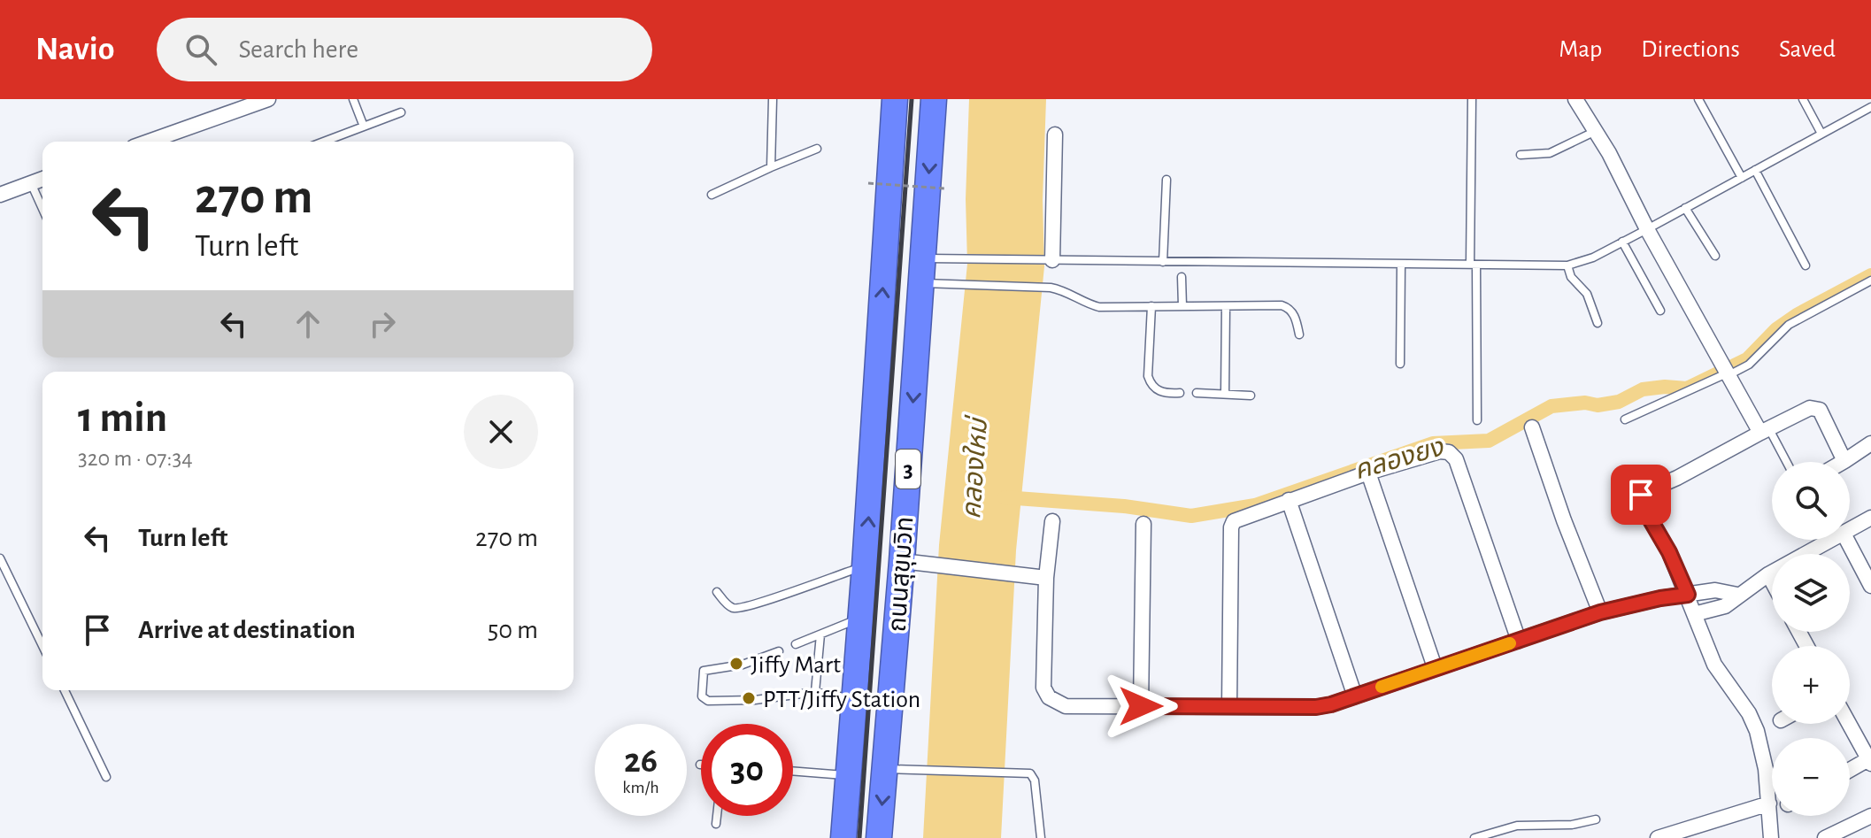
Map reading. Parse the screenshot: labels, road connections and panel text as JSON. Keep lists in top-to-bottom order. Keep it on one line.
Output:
{"streets":{"highway":["3","ถนนสุขุมวิท"]},"water":["คลองยง","คลองใหม่"],"places":["Jiffy Mart","PTT/Jiffy Station"],"page":{"header":"Navio","search":"Search here","nav":["Map","Directions","Saved"],"turn":["270 m","Turn left"],"heading":["1 min","320 m · 07:34"],"map_buttons":["+","−"],"list":[{"name":"Turn left","value":"270 m"},{"name":"Arrive at destination","value":"50 m"}],"speed":"26 km/h","limit":"30"}}
